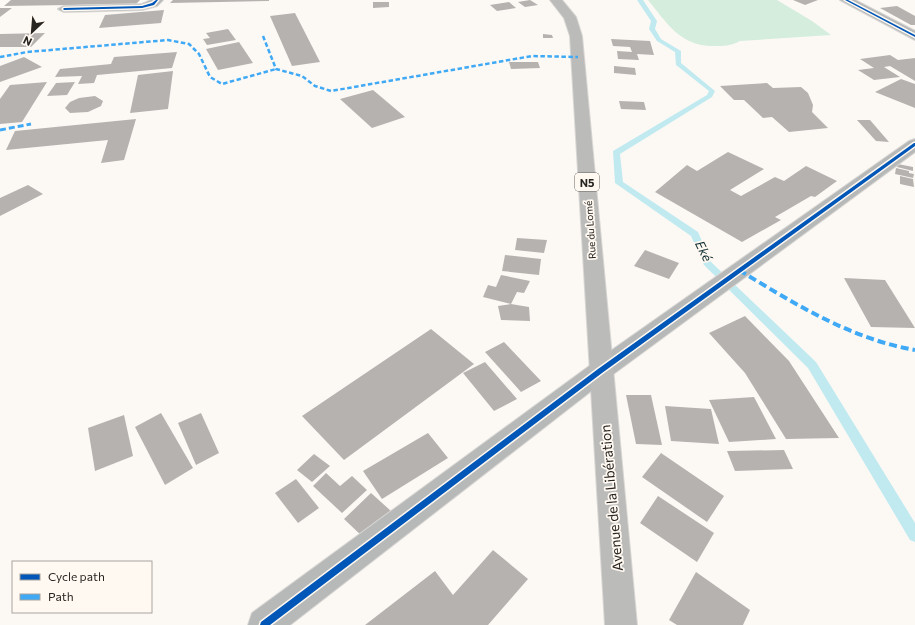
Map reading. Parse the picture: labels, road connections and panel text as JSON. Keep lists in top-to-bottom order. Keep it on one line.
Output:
{"streets":{"main road":["N5","Rue du Lomé","Avenue de la Libération"]},"crossings":[["Rue du Lomé","Avenue de la Libération"]],"water":["Eké"],"legend":["Cycle path","Path"],"north":"bottom left"}
